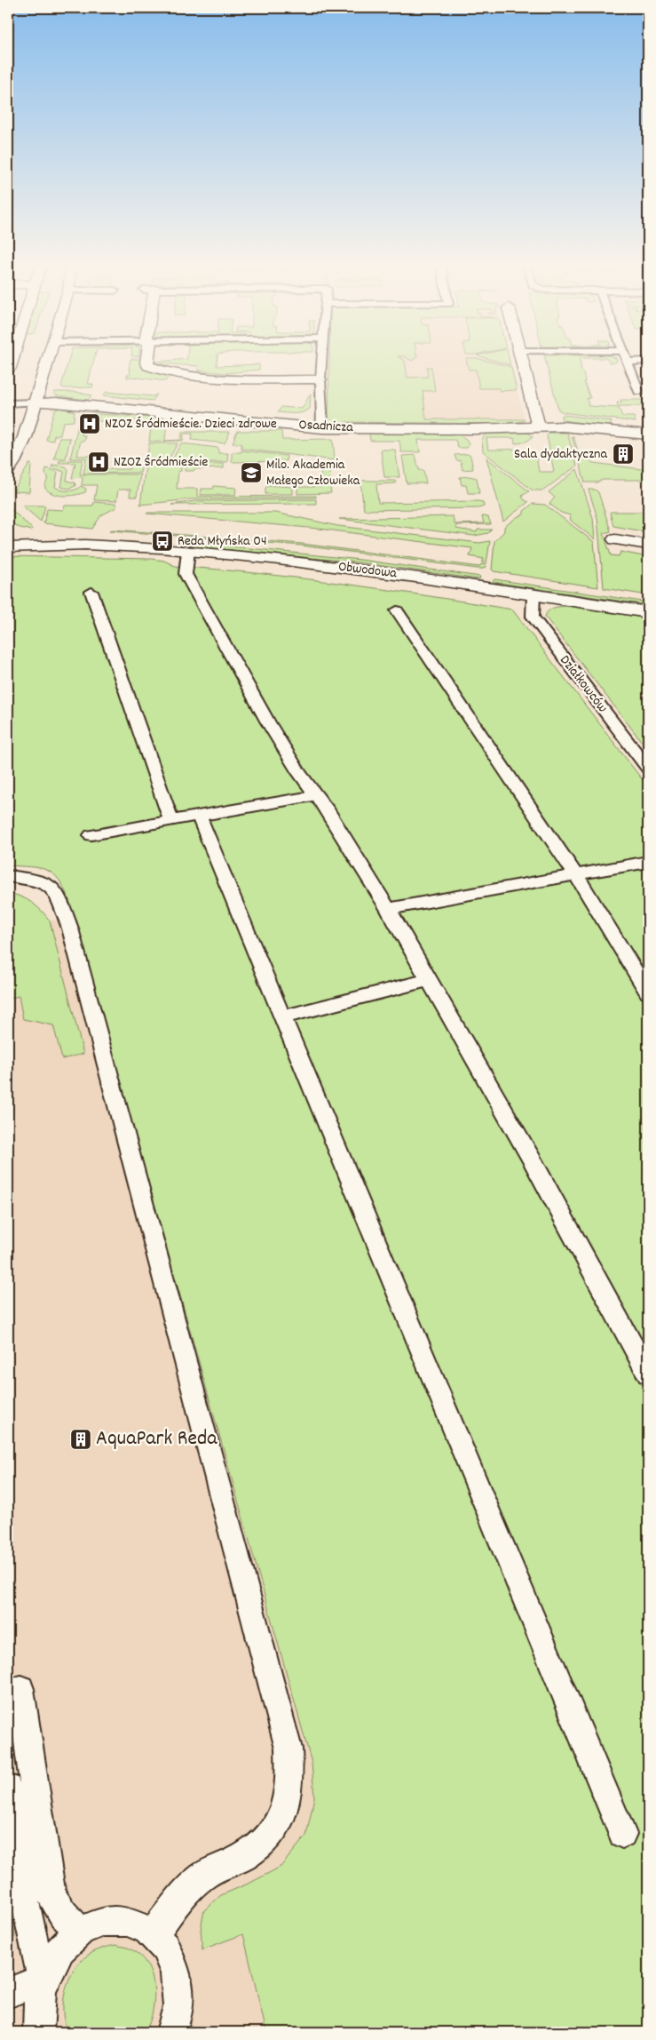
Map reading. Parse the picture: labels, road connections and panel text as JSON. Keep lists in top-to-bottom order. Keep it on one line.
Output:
{"streets":{"street":["Osadnicza","Obwodowa"],"lane":["Działkowców"]},"crossings":[["Obwodowa","Działkowców"]],"places":{"hospital":["NZOZ Śródmieście. Dzieci zdrowe","NZOZ Śródmieście"],"building":["Sala dydaktyczna","AquaPark Reda"],"school or university":["Milo. Akademia Małego Człowieka"],"bus stop":["Reda Młyńska 04"]}}
